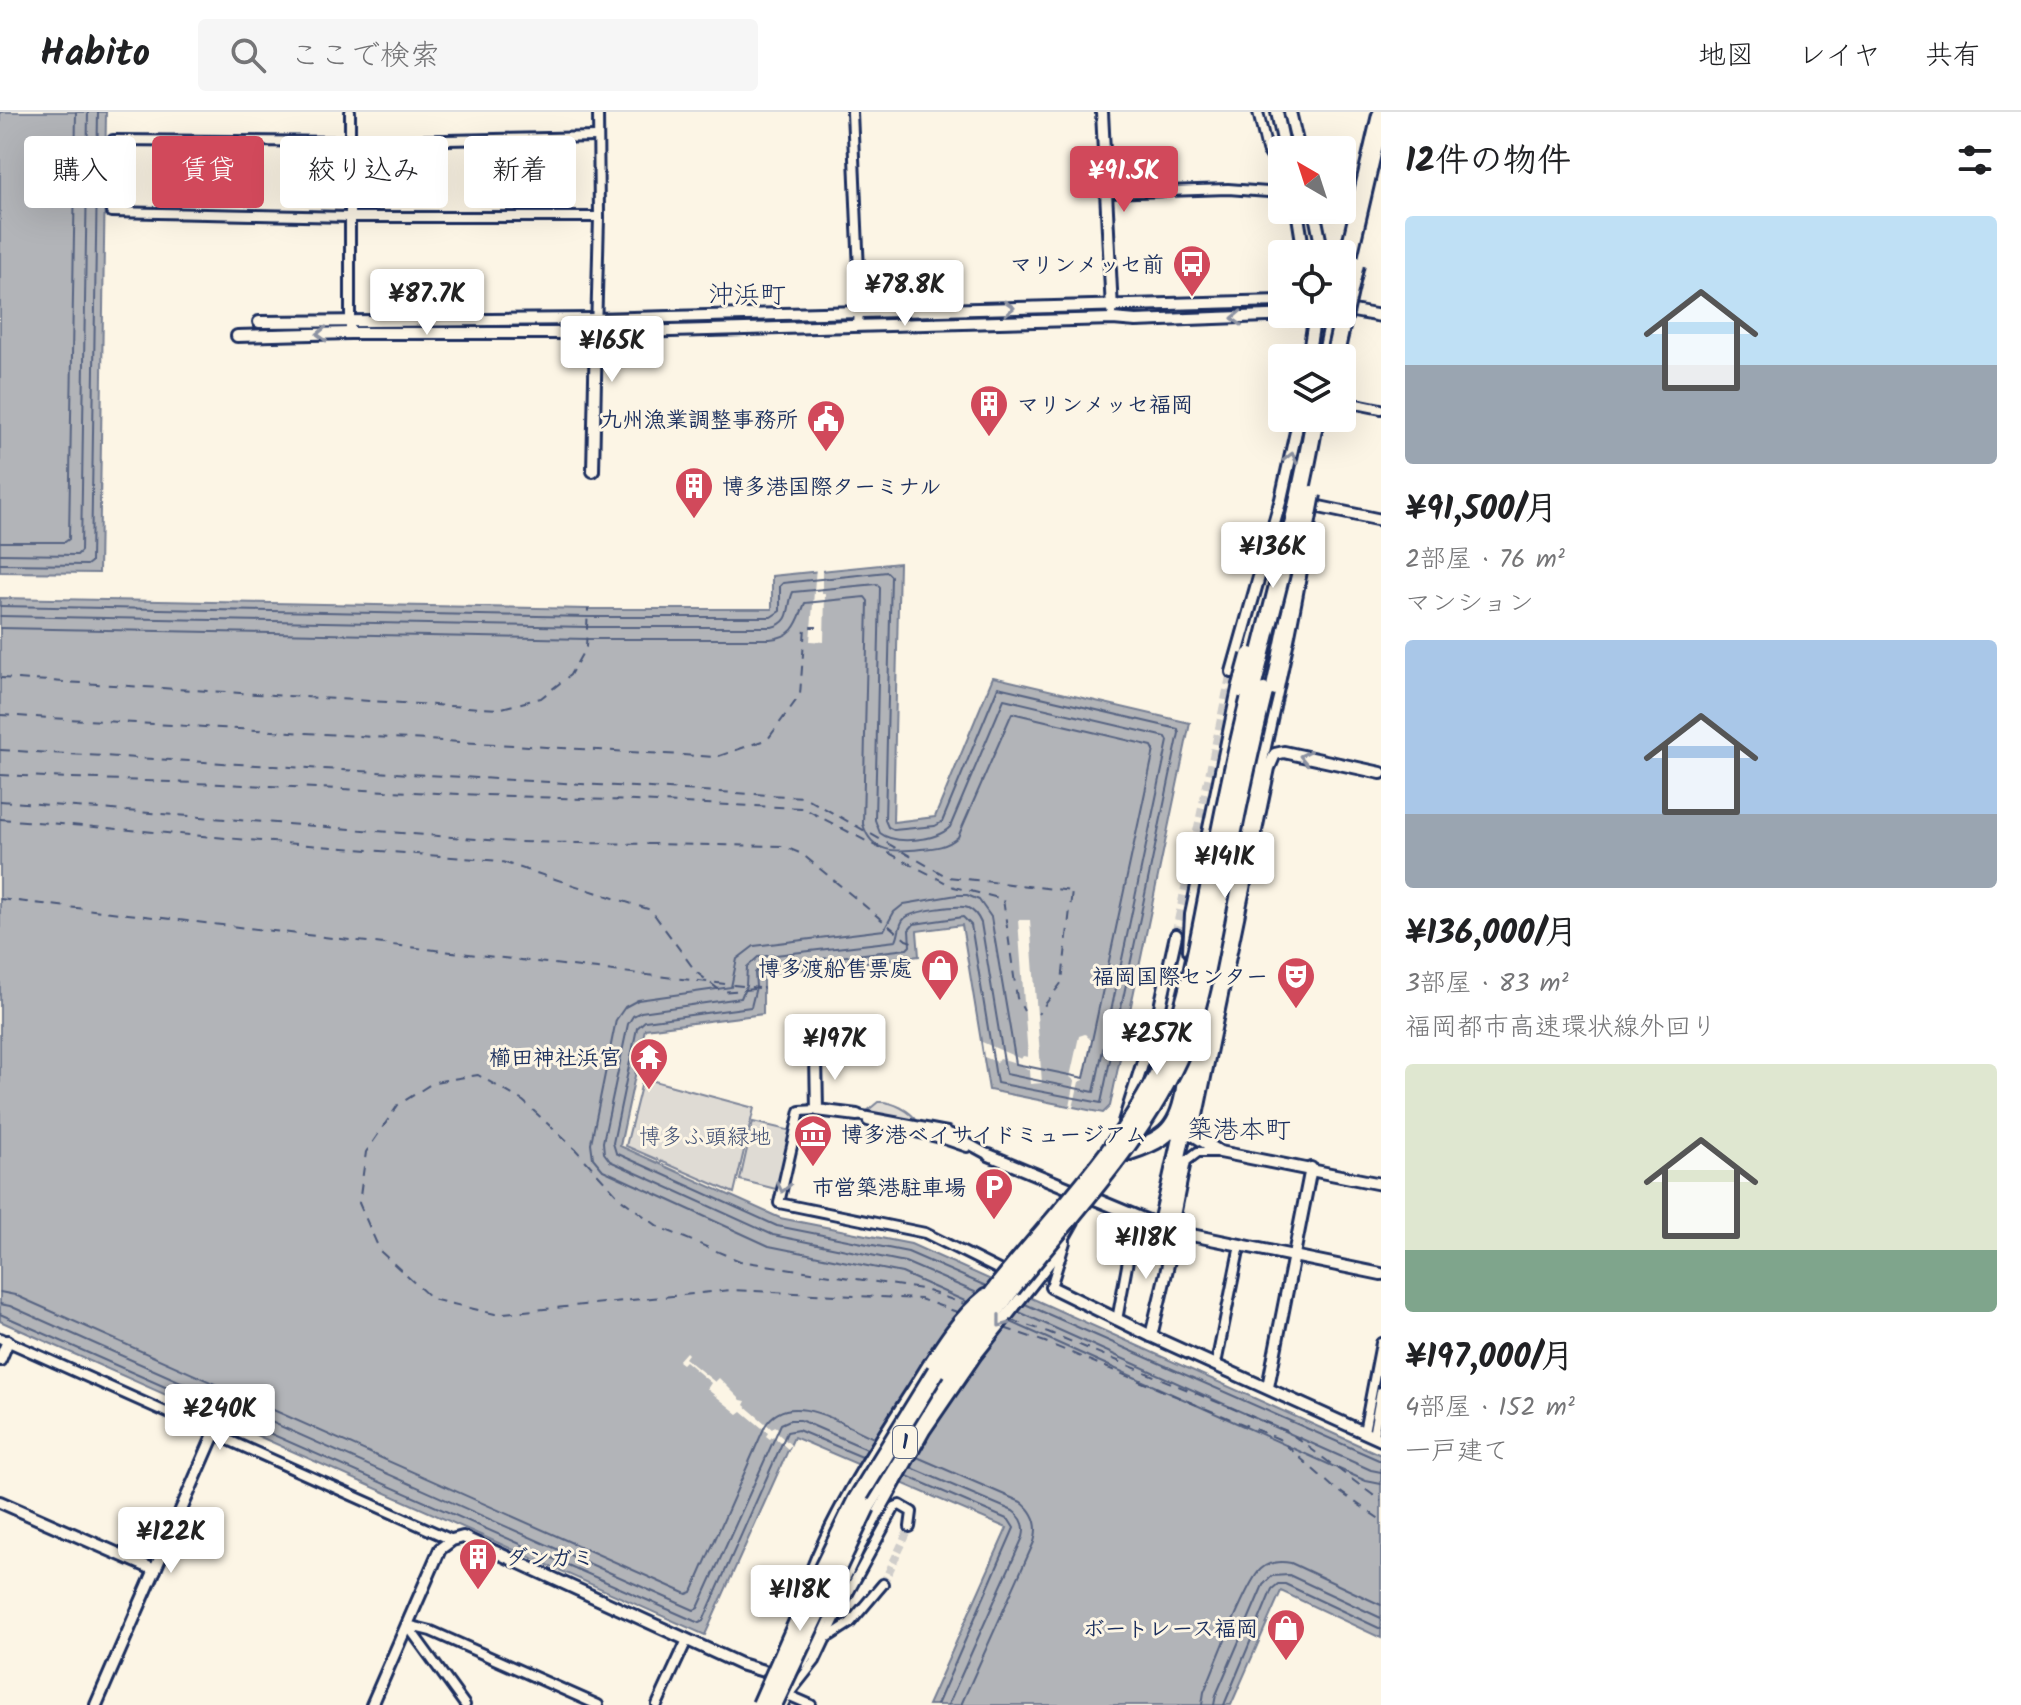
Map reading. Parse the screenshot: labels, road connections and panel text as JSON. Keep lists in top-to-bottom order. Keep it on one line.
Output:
{"streets":{"highway":["1"]},"districts":["沖浜町","築港本町"],"parks":["博多ふ頭緑地"],"places":{"bus stop":["マリンメッセ前"],"building":["マリンメッセ福岡","博多港国際ターミナル","ダンガミ"],"public building":["九州漁業調整事務所"],"shop":["博多渡船售票處","ボートレース福岡"],"theatre":["福岡国際センター"],"temple":["櫛田神社浜宮"],"museum":["博多港ベイサイドミュージアム"],"parking":["市営築港駐車場"]},"north":"top left","page":{"header":"Habito","search":"ここで検索","nav":["地図","レイヤ","共有"],"heading":"12件の物件","chip":["購入","賃貸","絞り込み","新着"],"price":["¥91.5K","¥78.8K","¥87.7K","¥165K","¥136K","¥141K","¥257K","¥197K","¥118K","¥240K","¥122K","¥118K"],"list":[{"name":"¥91,500/月","note":"2部屋 · 76 m² · マンション"},{"name":"¥136,000/月","note":"3部屋 · 83 m² · 福岡都市高速環状線外回り"},{"name":"¥197,000/月","note":"4部屋 · 152 m² · 一戸建て"}]}}
